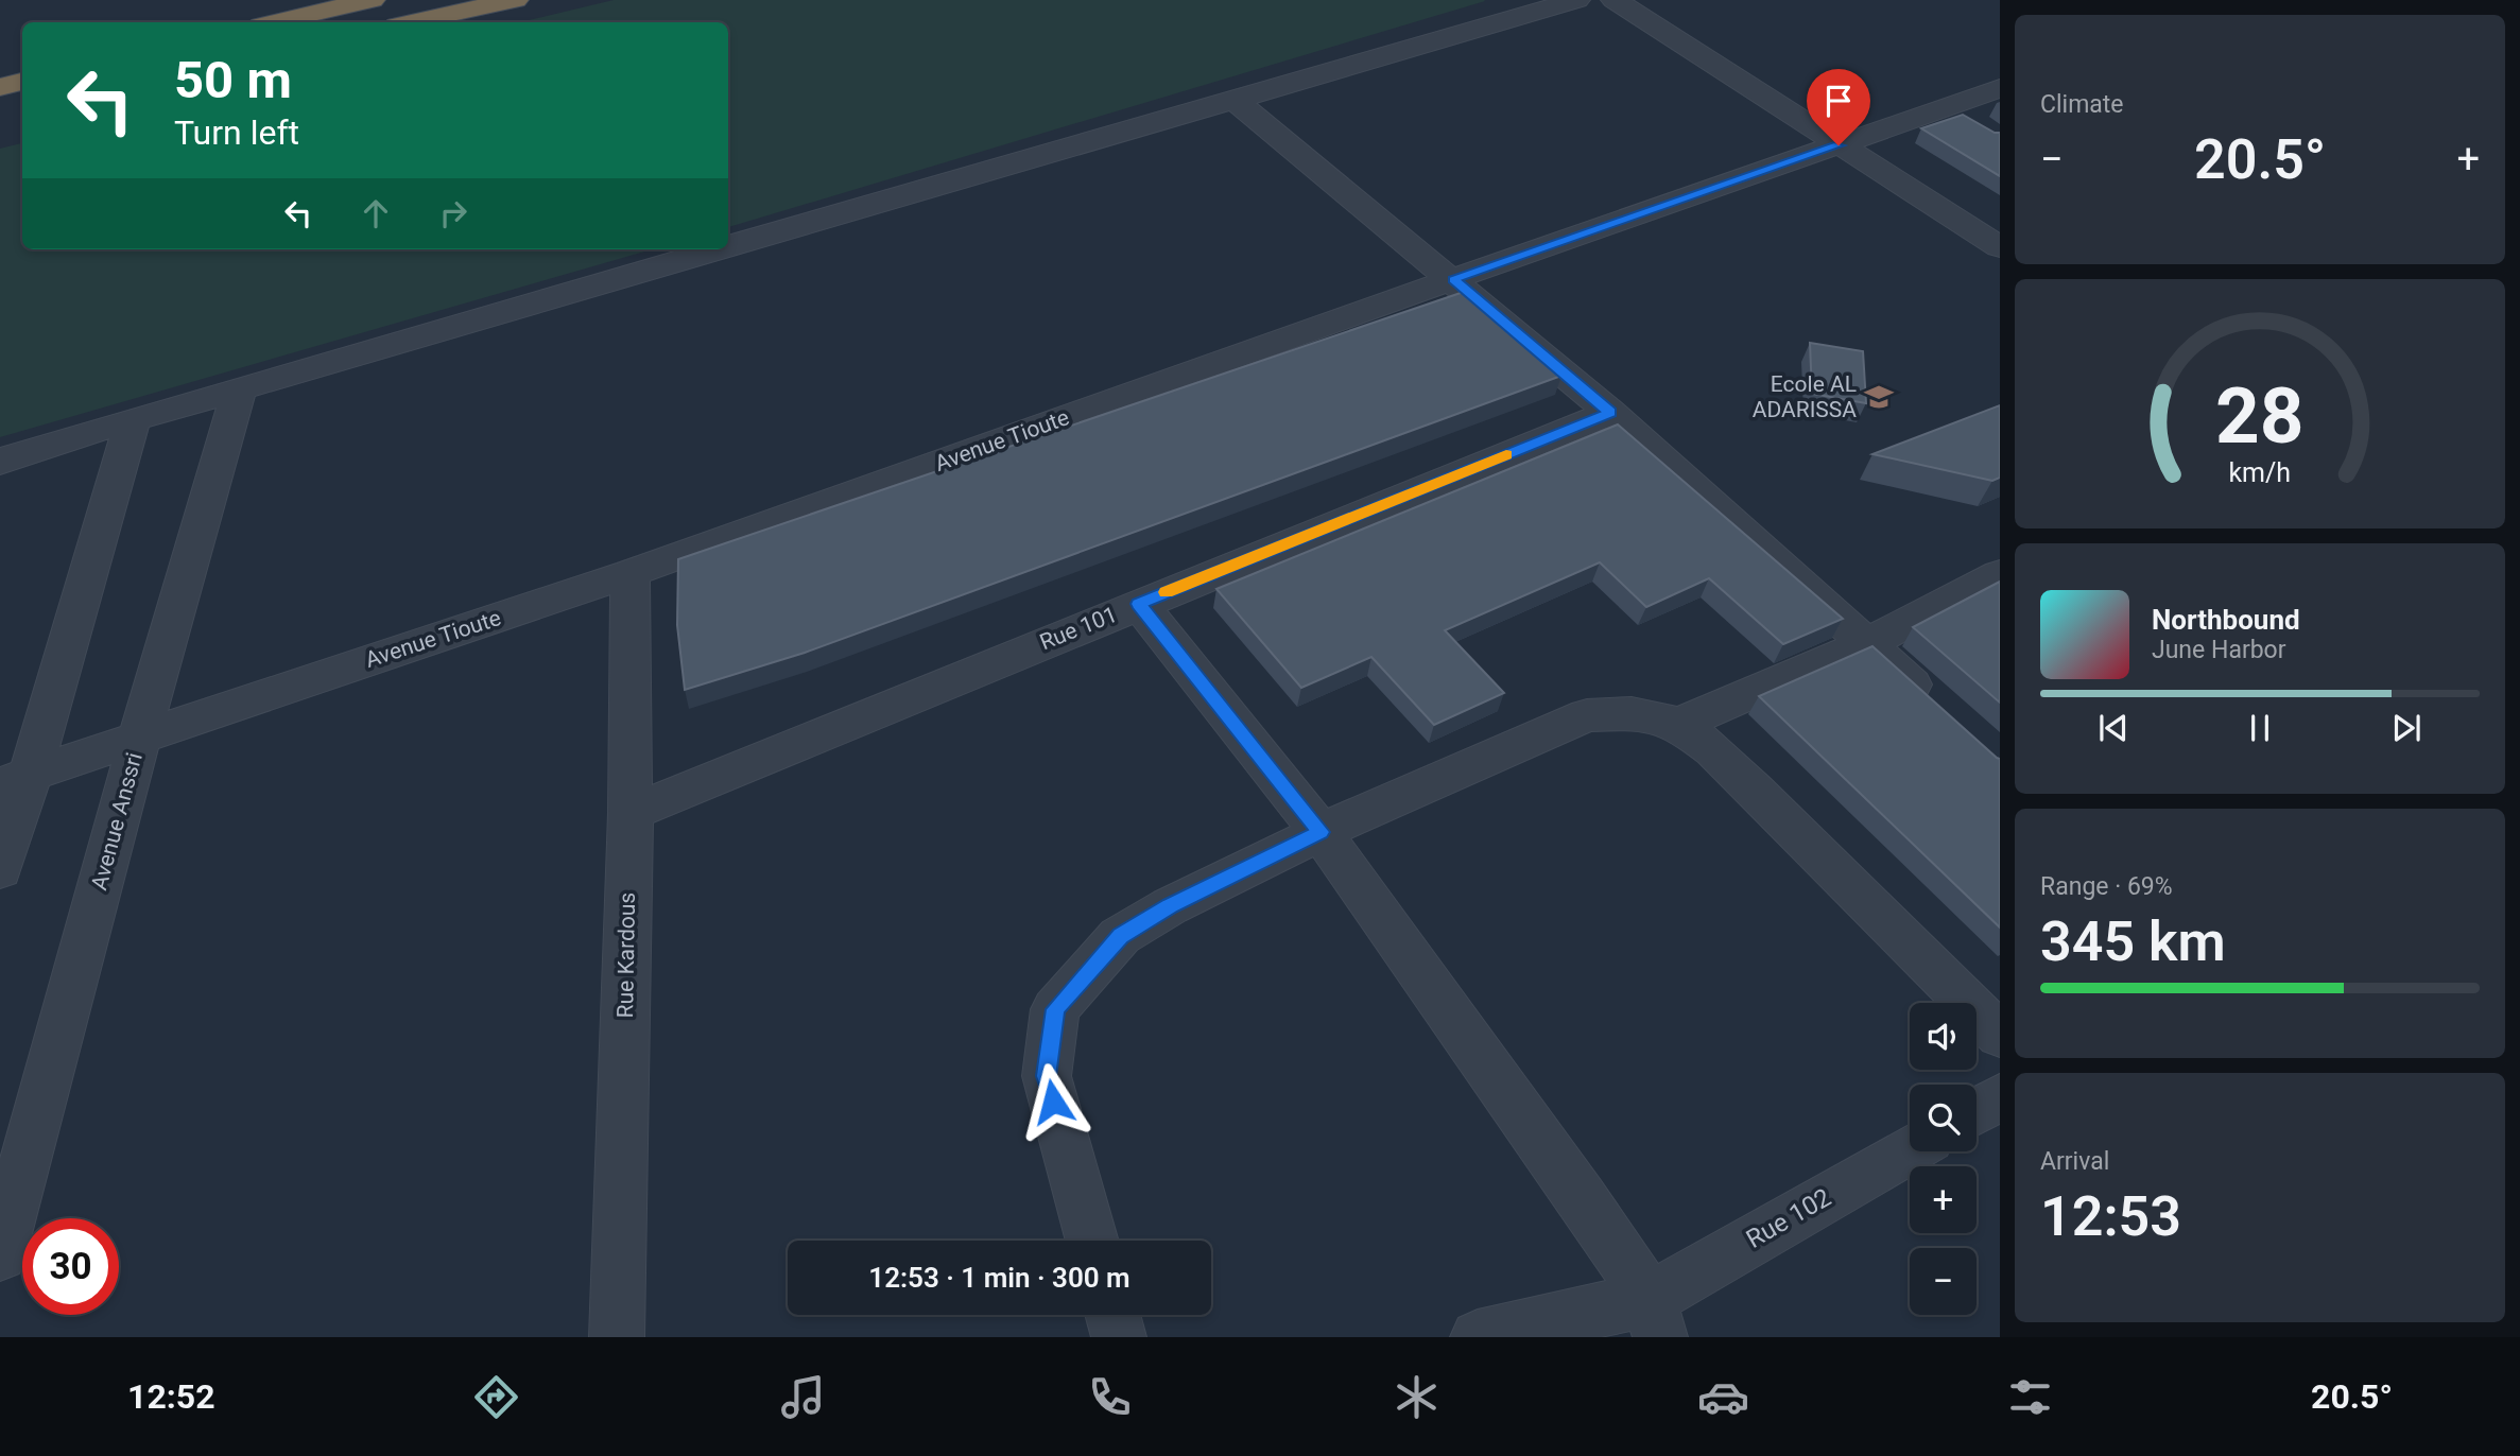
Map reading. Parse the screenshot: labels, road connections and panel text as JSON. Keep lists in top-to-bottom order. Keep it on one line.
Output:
{"streets":{"street":["Avenue Tioute","Rue 101","Avenue Anssri","Rue Kardous","Rue 102"]},"crossings":[["Avenue Tioute","Avenue Anssri"],["Avenue Tioute","Rue Kardous"],["Rue 101","Rue Kardous"]],"places":{"school or university":["Ecole AL ADARISSA"]},"page":{"tile":["Climate",["Range · 69%","345 km"],["Arrival","12:53"]],"turn":["50 m","Turn left"],"heat":["−","20.5°","+"],"song":["Northbound","June Harbor"],"map_buttons":["+","−"],"limit":"30","trip":"12:53 · 1 min · 300 m","tabs":["12:52","20.5°"],"gauge":["28","km/h"]}}
